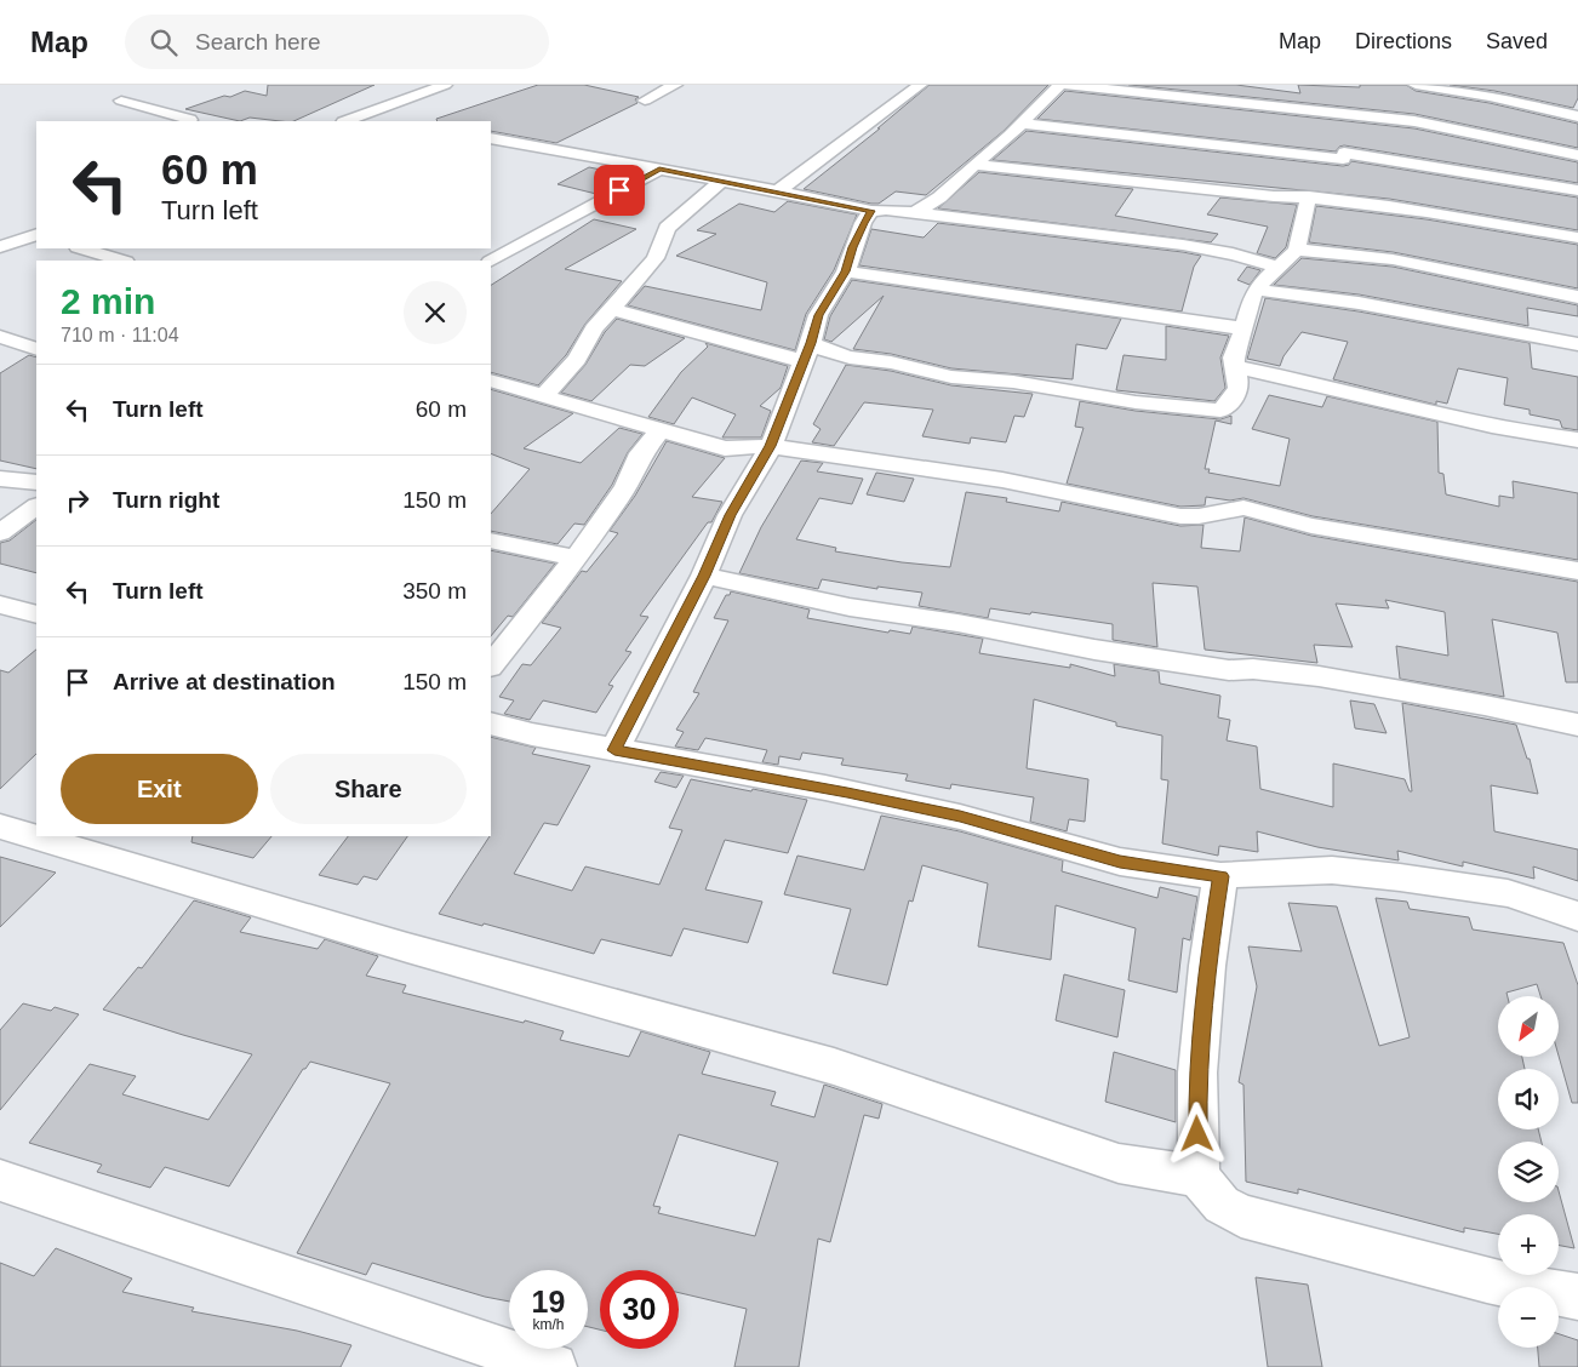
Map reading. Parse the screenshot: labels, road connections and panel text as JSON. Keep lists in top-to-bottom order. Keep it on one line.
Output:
{"north":"bottom left","page":{"header":"Map","search":"Search here","nav":["Map","Directions","Saved"],"turn":["60 m","Turn left"],"heading":["2 min","710 m · 11:04"],"list":[{"name":"Turn left","value":"60 m"},{"name":"Turn right","value":"150 m"},{"name":"Turn left","value":"350 m"},{"name":"Arrive at destination","value":"150 m"}],"buttons":["Exit","Share"],"map_buttons":["+","−"],"speed":"19 km/h","limit":"30"}}
